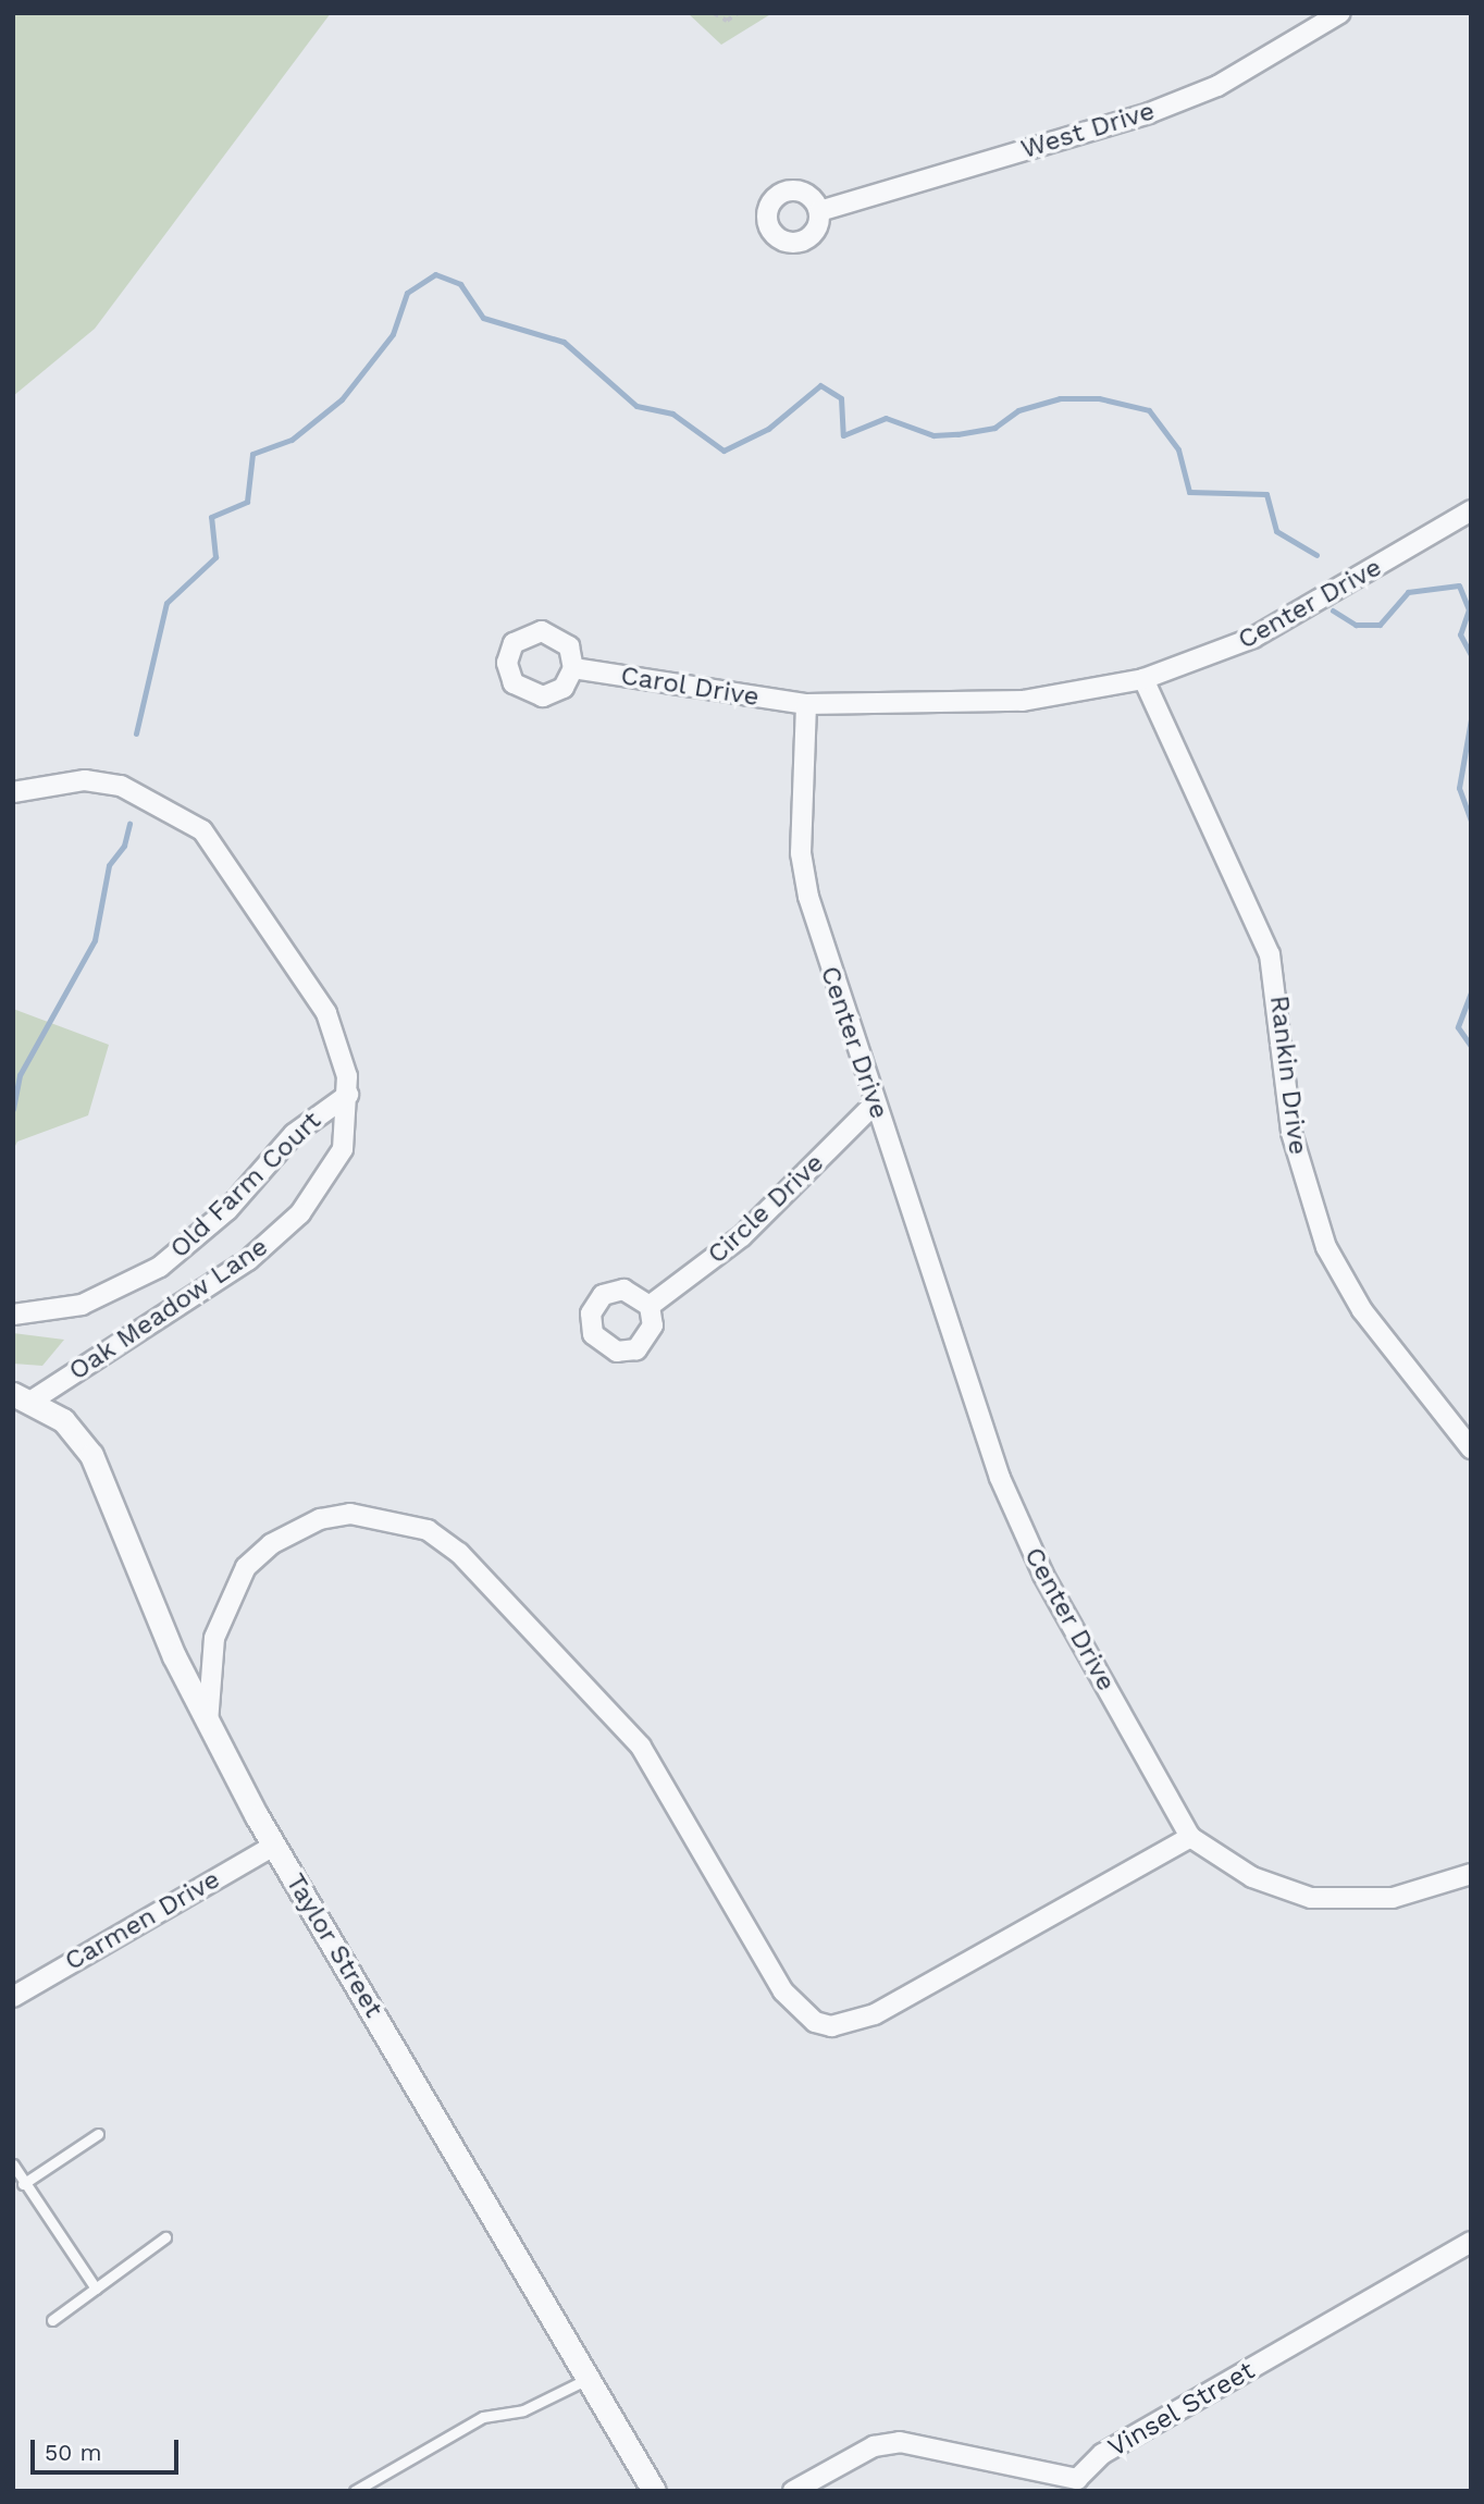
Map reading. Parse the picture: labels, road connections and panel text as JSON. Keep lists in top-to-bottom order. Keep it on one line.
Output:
{"streets":{"street":["West Drive","Center Drive","Carol Drive","Rankin Drive","Old Farm Court","Circle Drive","Oak Meadow Lane","Carmen Drive","Taylor Street","Vinsel Street"]},"crossings":[["Center Drive","Carol Drive"],["Center Drive","Rankin Drive"],["Center Drive","Circle Drive"],["Old Farm Court","Oak Meadow Lane"],["Oak Meadow Lane","Taylor Street"],["Carmen Drive","Taylor Street"]],"scale_bar":"50 m"}
